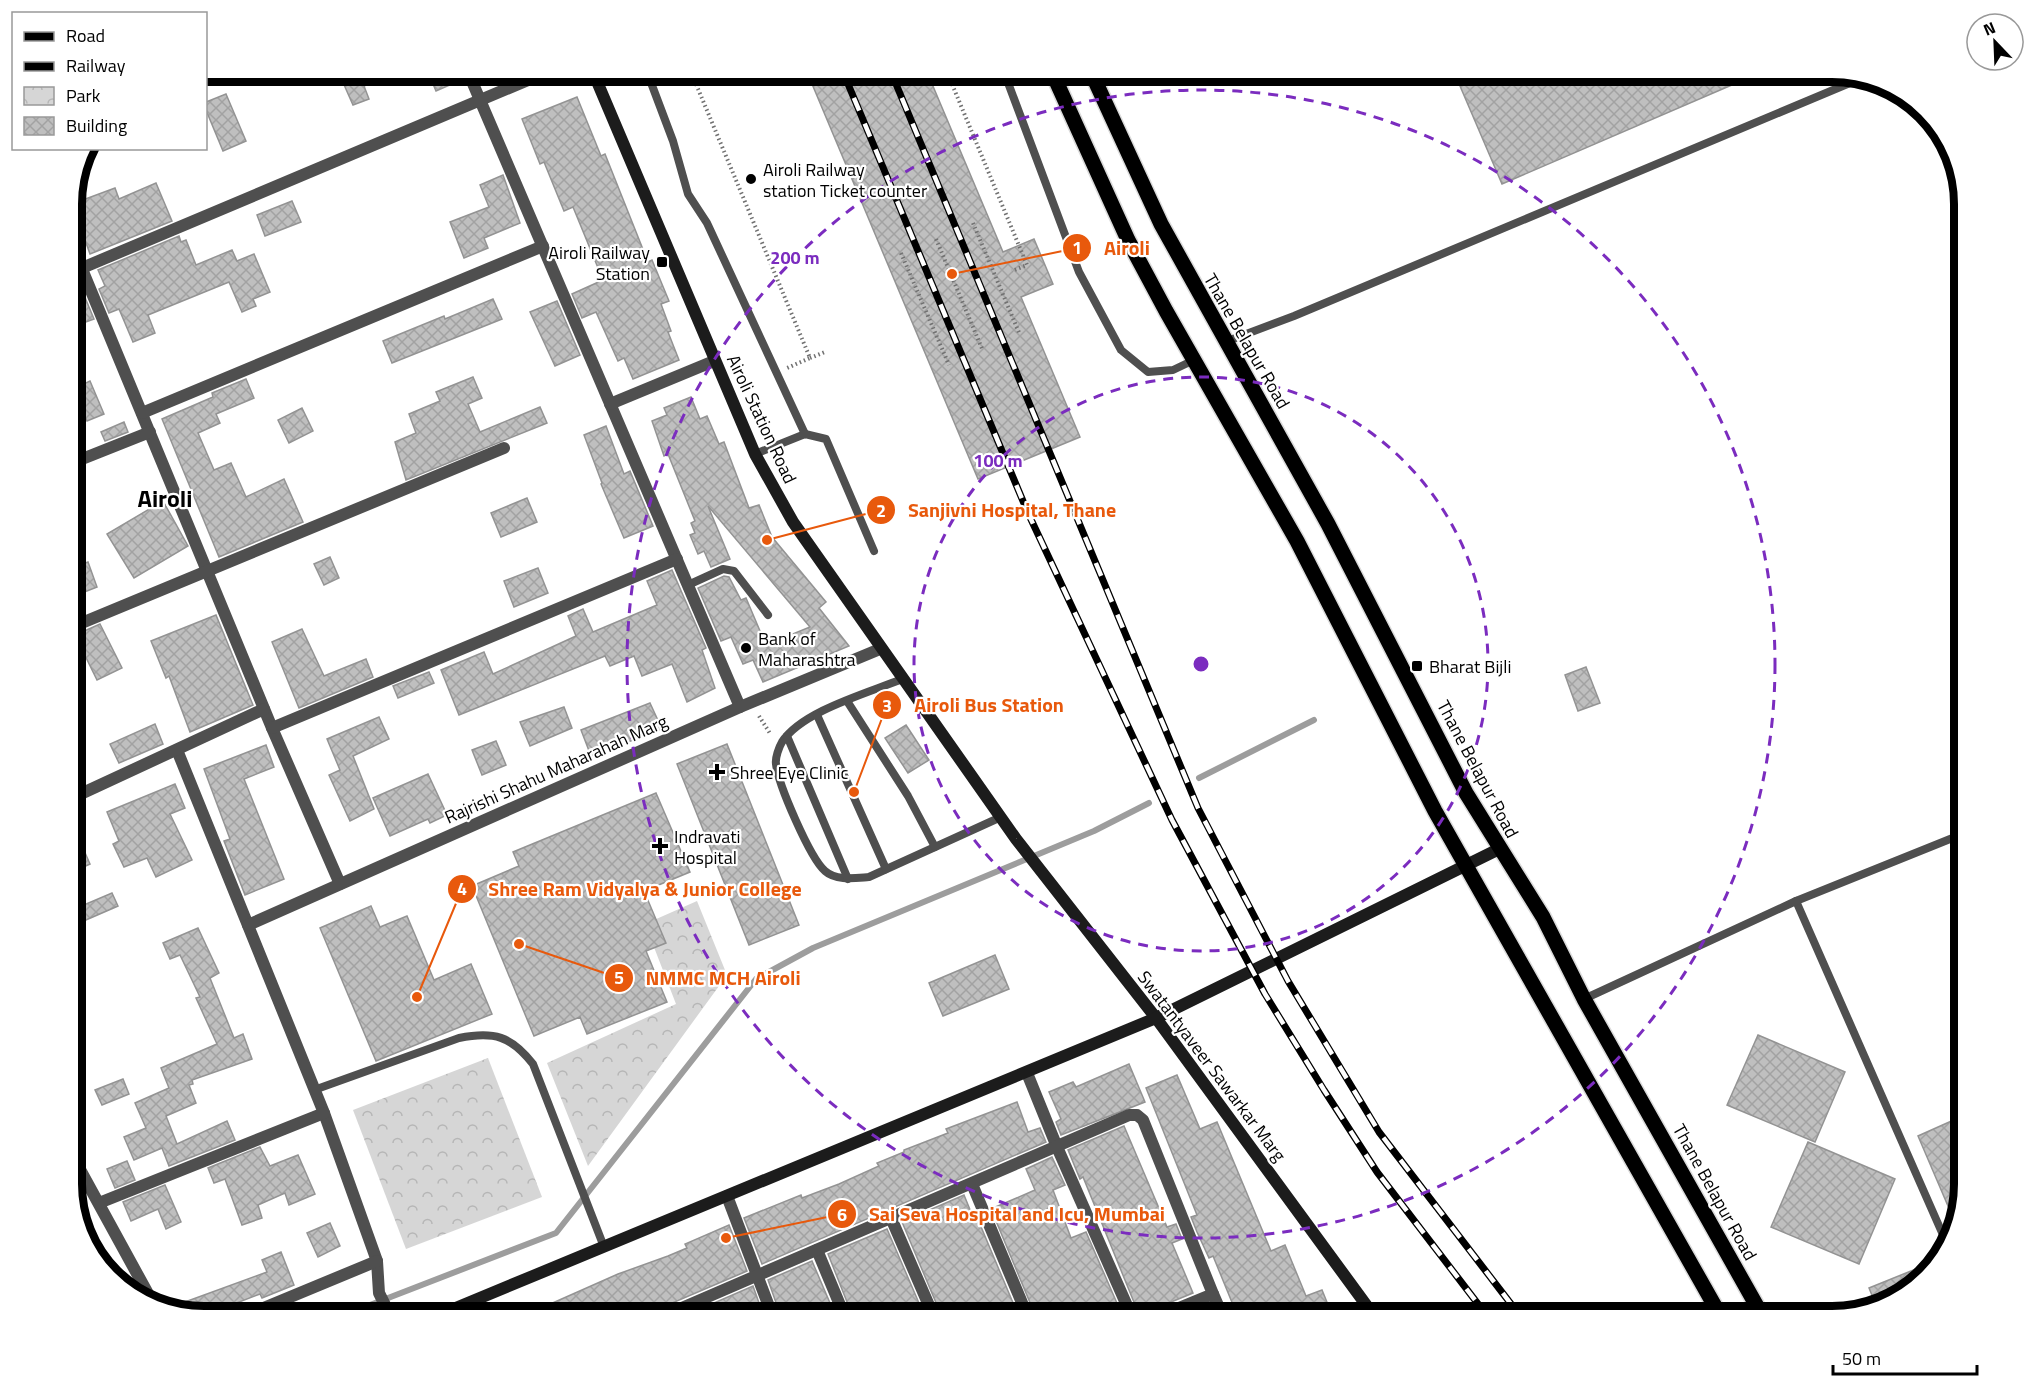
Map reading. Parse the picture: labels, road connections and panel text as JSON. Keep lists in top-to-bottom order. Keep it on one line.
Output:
{"streets":{"main road":["Thane Belapur Road","Airoli Station Road","Swatantyaveer Sawarkar Marg"],"street":["Rajrishi Shahu Maharahah Marg"]},"crossings":[["Airoli Station Road","Rajrishi Shahu Maharahah Marg"],["Airoli Station Road","Swatantyaveer Sawarkar Marg"]],"districts":["Airoli"],"places":{"other":["Airoli Railway station Ticket counter","Airoli","Sanjivni Hospital, Thane","Bank of Maharashtra","Airoli Bus Station","NMMC MCH Airoli","Shree Ram Vidyalya & Junior College","Sai Seva Hospital and Icu, Mumbai"],"transit":["Airoli Railway Station","Bharat Bijli"],"health":["Shree Eye Clinic","Indravati Hospital"]},"legend":["Road","Railway","Park","Building"],"scale_bar":"50 m","north":"top left","rings":["200 m","100 m"]}
